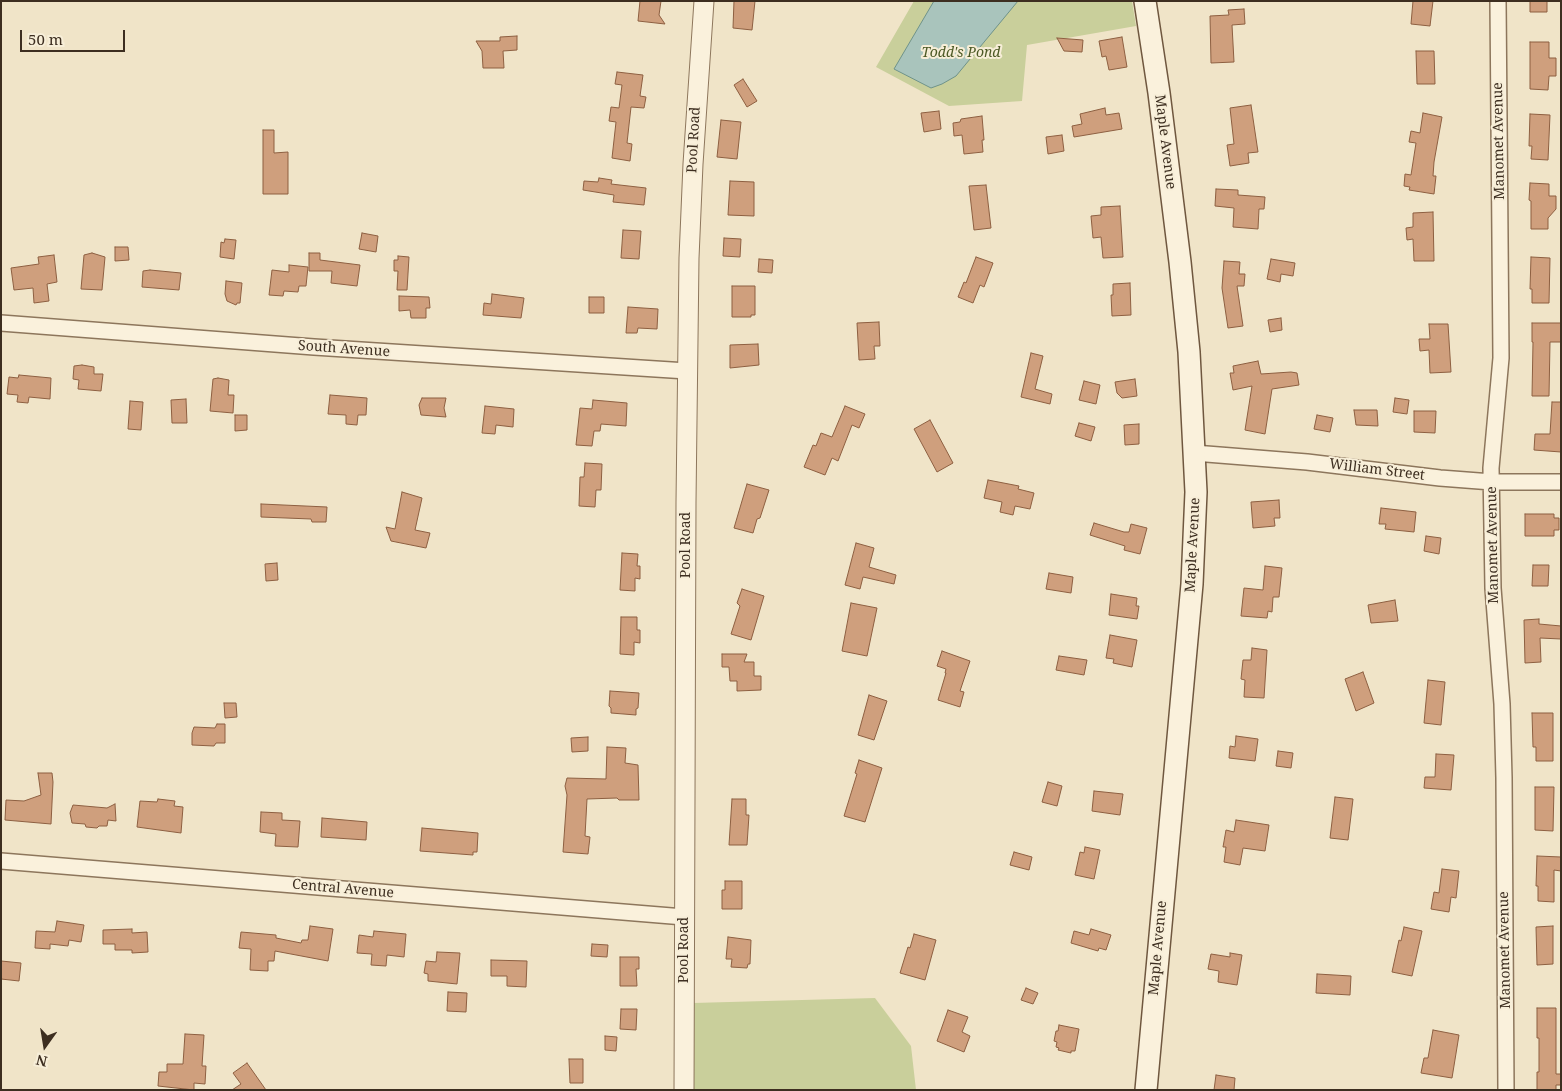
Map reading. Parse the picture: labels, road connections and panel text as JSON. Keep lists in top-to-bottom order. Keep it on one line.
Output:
{"streets":{"main road":["Maple Avenue"],"street":["Pool Road","Manomet Avenue","South Avenue","William Street","Central Avenue"]},"crossings":[["Pool Road","South Avenue"],["Pool Road","Central Avenue"],["Manomet Avenue","William Street"],["Maple Avenue","William Street"]],"parks":["Todd's Pond"],"scale_bar":"50 m","north":"bottom"}
